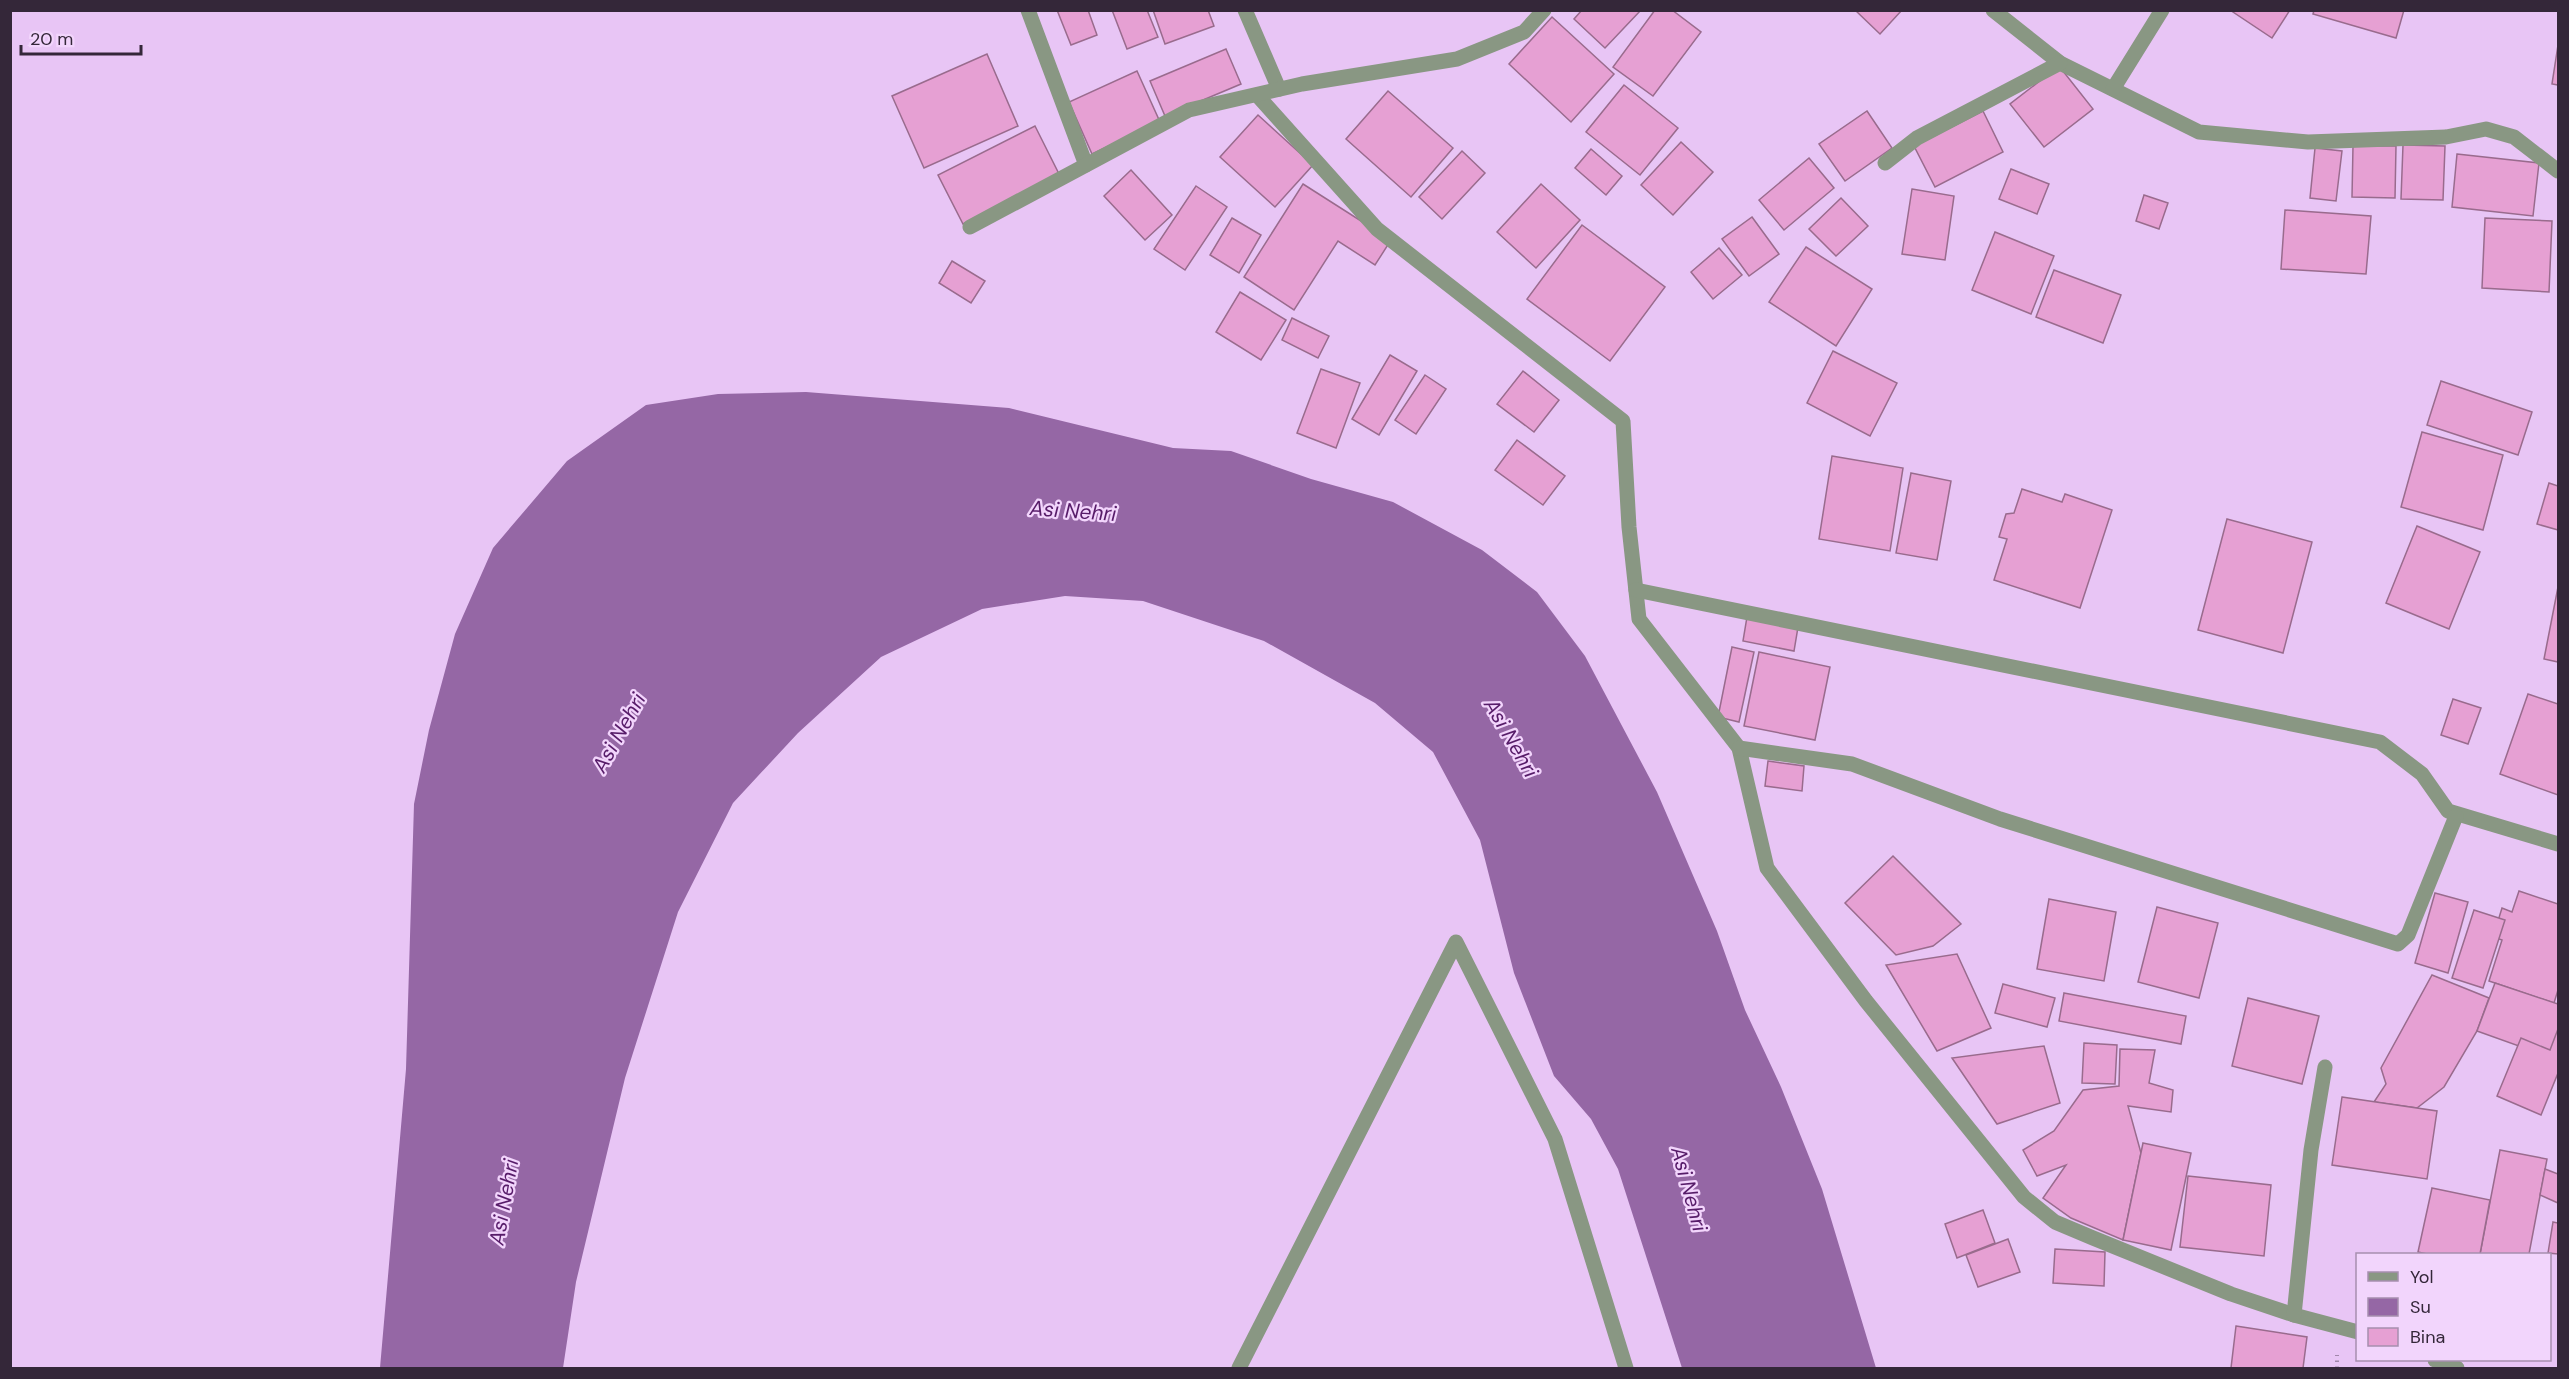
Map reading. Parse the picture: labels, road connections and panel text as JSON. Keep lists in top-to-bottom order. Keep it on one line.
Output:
{"water":["Asi Nehri"],"legend":["Yol","Su","Bina"],"scale_bar":"20 m"}
